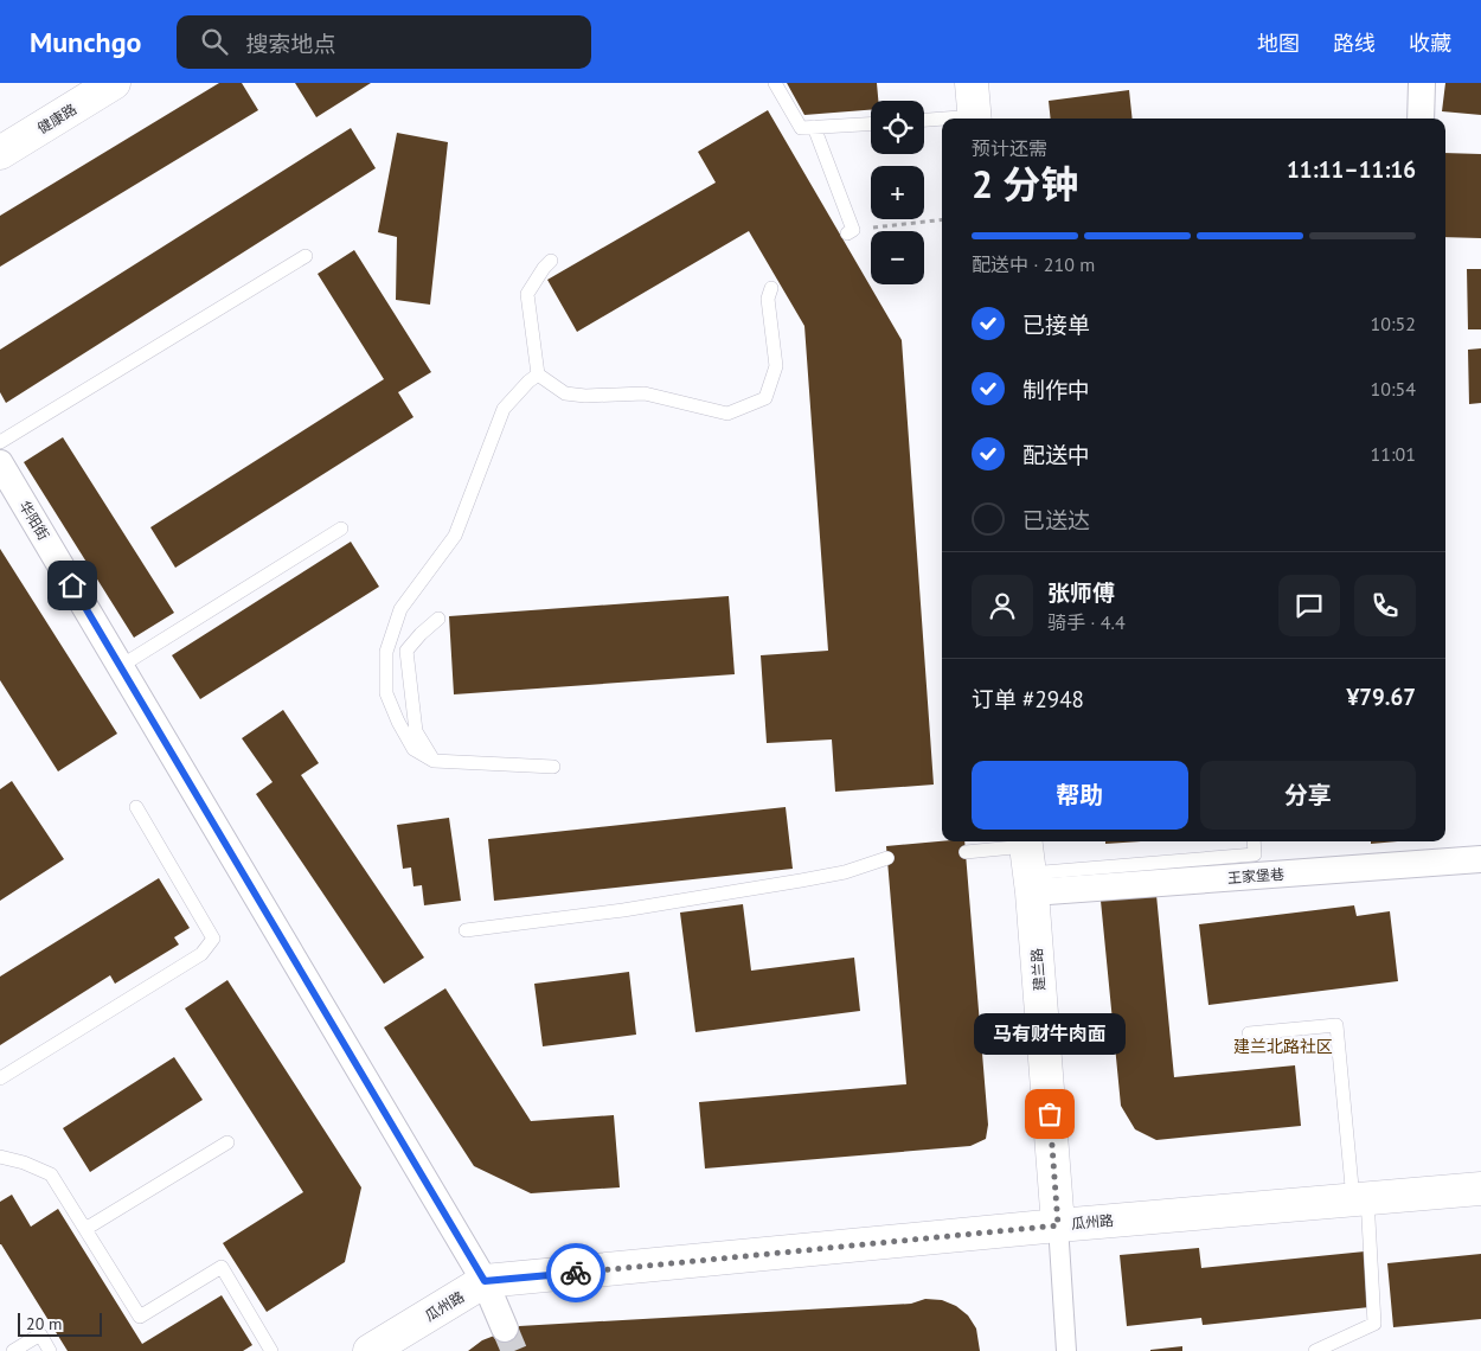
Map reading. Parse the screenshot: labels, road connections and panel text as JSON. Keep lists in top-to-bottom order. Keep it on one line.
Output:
{"streets":{"street":["健康路","华阳街","王家堡巷","建兰路","瓜州路"]},"crossings":[["华阳街","瓜州路"],["王家堡巷","建兰路"],["建兰路","瓜州路"]],"districts":["建兰北路社区"],"places":["马有财牛肉面"],"scale_bar":"20 m","page":{"header":"Munchgo","search":"搜索地点","nav":["地图","路线","收藏"],"map_buttons":["+","−"],"heading":["2 分钟","预计还需","11:11–11:16"],"panel":["张师傅","骑手 · 4.4","订单 #2948","¥79.67"],"bar":"配送中 · 210 m","list":[["已接单","10:52"],["制作中","10:54"],["配送中","11:01"],"已送达"],"buttons":["帮助","分享"],"bubble":"马有财牛肉面","scale":"20 m"}}
